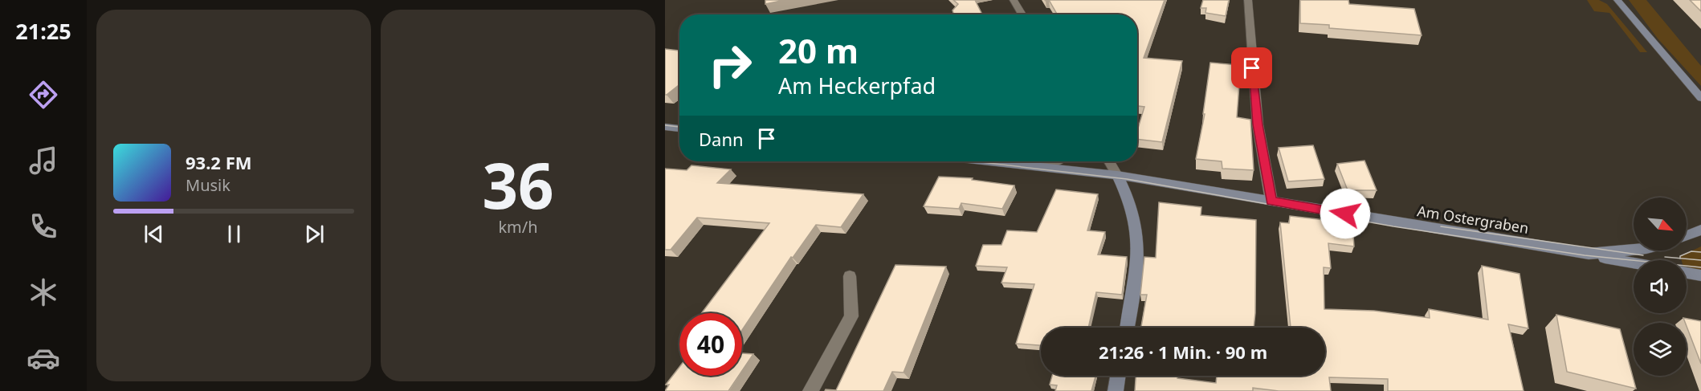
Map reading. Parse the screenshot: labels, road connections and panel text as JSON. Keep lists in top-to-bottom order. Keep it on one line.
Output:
{"streets":{"street":["Am Ostergraben"]},"north":"bottom right","page":{"tabs":"21:25","tile":["36","km/h"],"turn":["20 m","Am Heckerpfad"],"then":"Dann","song":["93.2 FM","Musik"],"limit":"40","trip":"21:26 · 1 Min. · 90 m"}}
